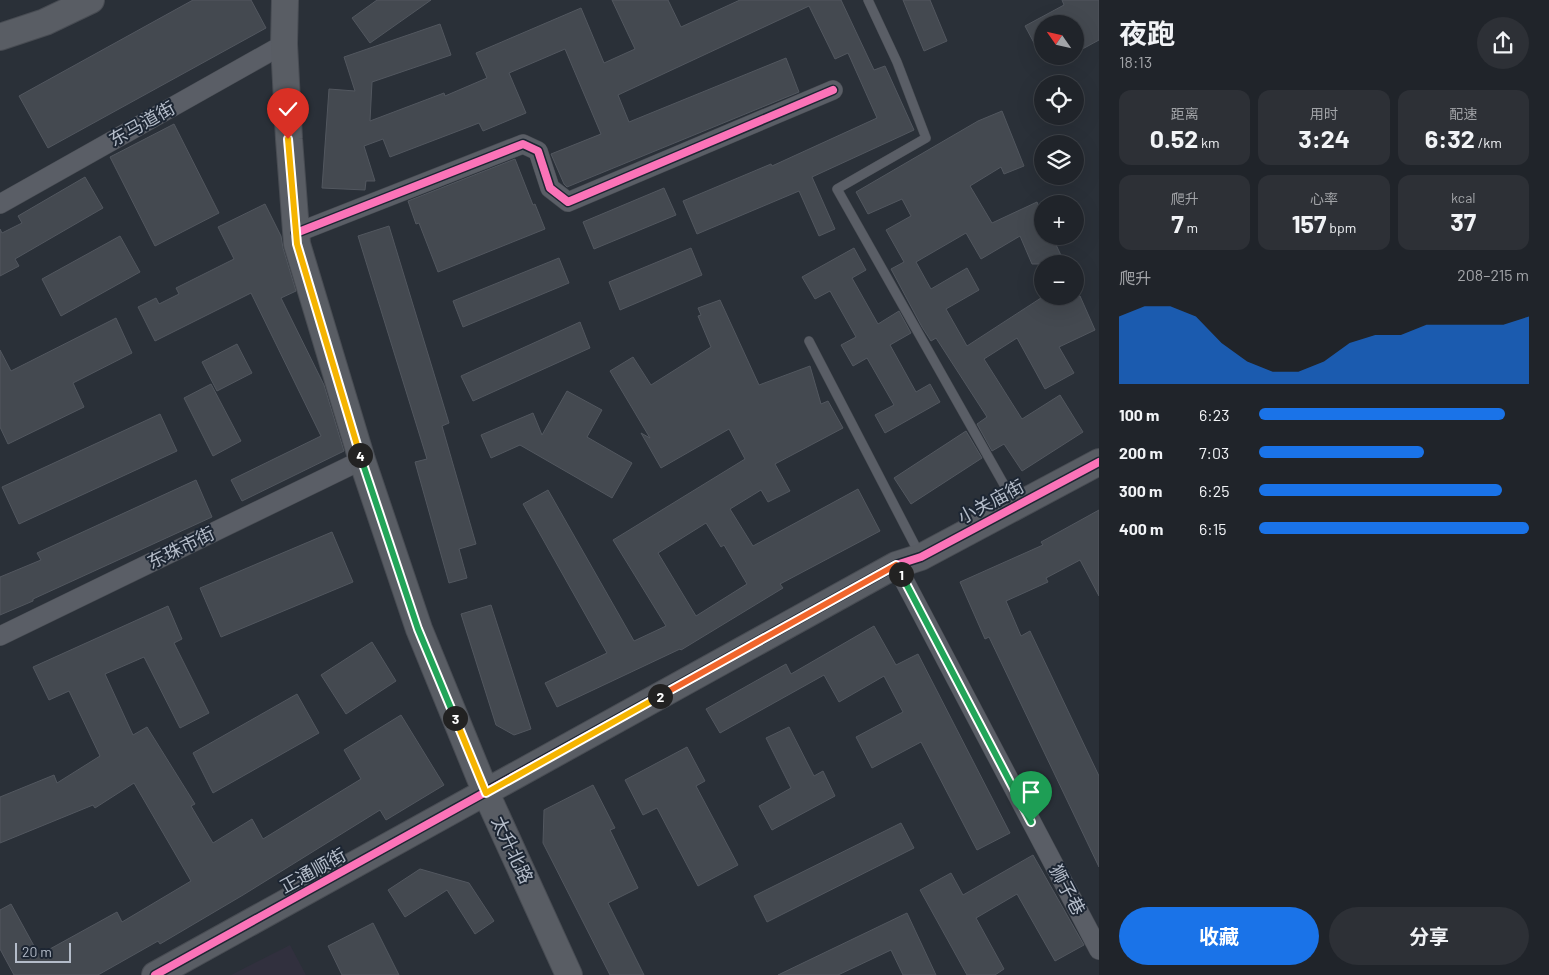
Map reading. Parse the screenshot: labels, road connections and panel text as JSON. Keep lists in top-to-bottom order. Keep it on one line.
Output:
{"streets":{"street":["东马道街","小关庙街","东珠市街","太升北路","正通顺街","狮子巷"]},"crossings":[["东马道街","太升北路"],["小关庙街","正通顺街"],["小关庙街","狮子巷"],["东珠市街","太升北路"],["太升北路","正通顺街"],["正通顺街","狮子巷"]],"scale_bar":"20 m","north":"top left","page":{"heading":["夜跑","18:13"],"map_buttons":["+","−"],"stats":[["距离","0.52 km"],["用时","3:24"],["配速","6:32 /km"],["爬升","7 m"],["心率","157 bpm"],["kcal","37"]],"chart":["爬升","208–215 m"],"list":[{"name":"100 m","note":"6:23"},{"name":"200 m","note":"7:03"},{"name":"300 m","note":"6:25"},{"name":"400 m","note":"6:15"}],"pins":["4","1","2","3"],"buttons":["收藏","分享"],"scale":"20 m"}}
